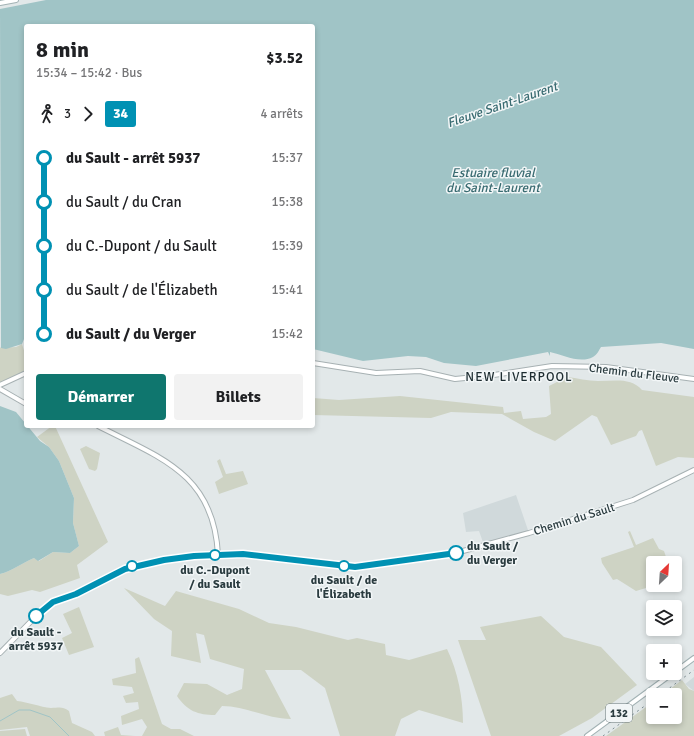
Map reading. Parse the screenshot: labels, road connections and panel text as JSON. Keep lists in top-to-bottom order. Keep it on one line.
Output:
{"streets":{"street":["Chemin du Fleuve","Chemin du Sault","132"]},"districts":["NEW LIVERPOOL"],"water":["Fleuve Saint-Laurent","Estuaire fluvial du Saint-Laurent"],"places":["du Sault / du Verger","du C.-Dupont / du Sault","du Sault / de l'Élizabeth","du Sault - arrêt 5937"],"lines":["bus line 34"],"north":"top right","page":{"heading":["8 min","15:34 – 15:42 · Bus","$3.52"],"legs":["3","34","4 arrêts"],"list":[{"name":"du Sault - arrêt 5937","value":"15:37"},{"name":"du Sault / du Cran","value":"15:38"},{"name":"du C.-Dupont / du Sault","value":"15:39"},{"name":"du Sault / de l'Élizabeth","value":"15:41"},{"name":"du Sault / du Verger","value":"15:42"}],"buttons":["Démarrer","Billets"],"map_buttons":["+","−"]}}
